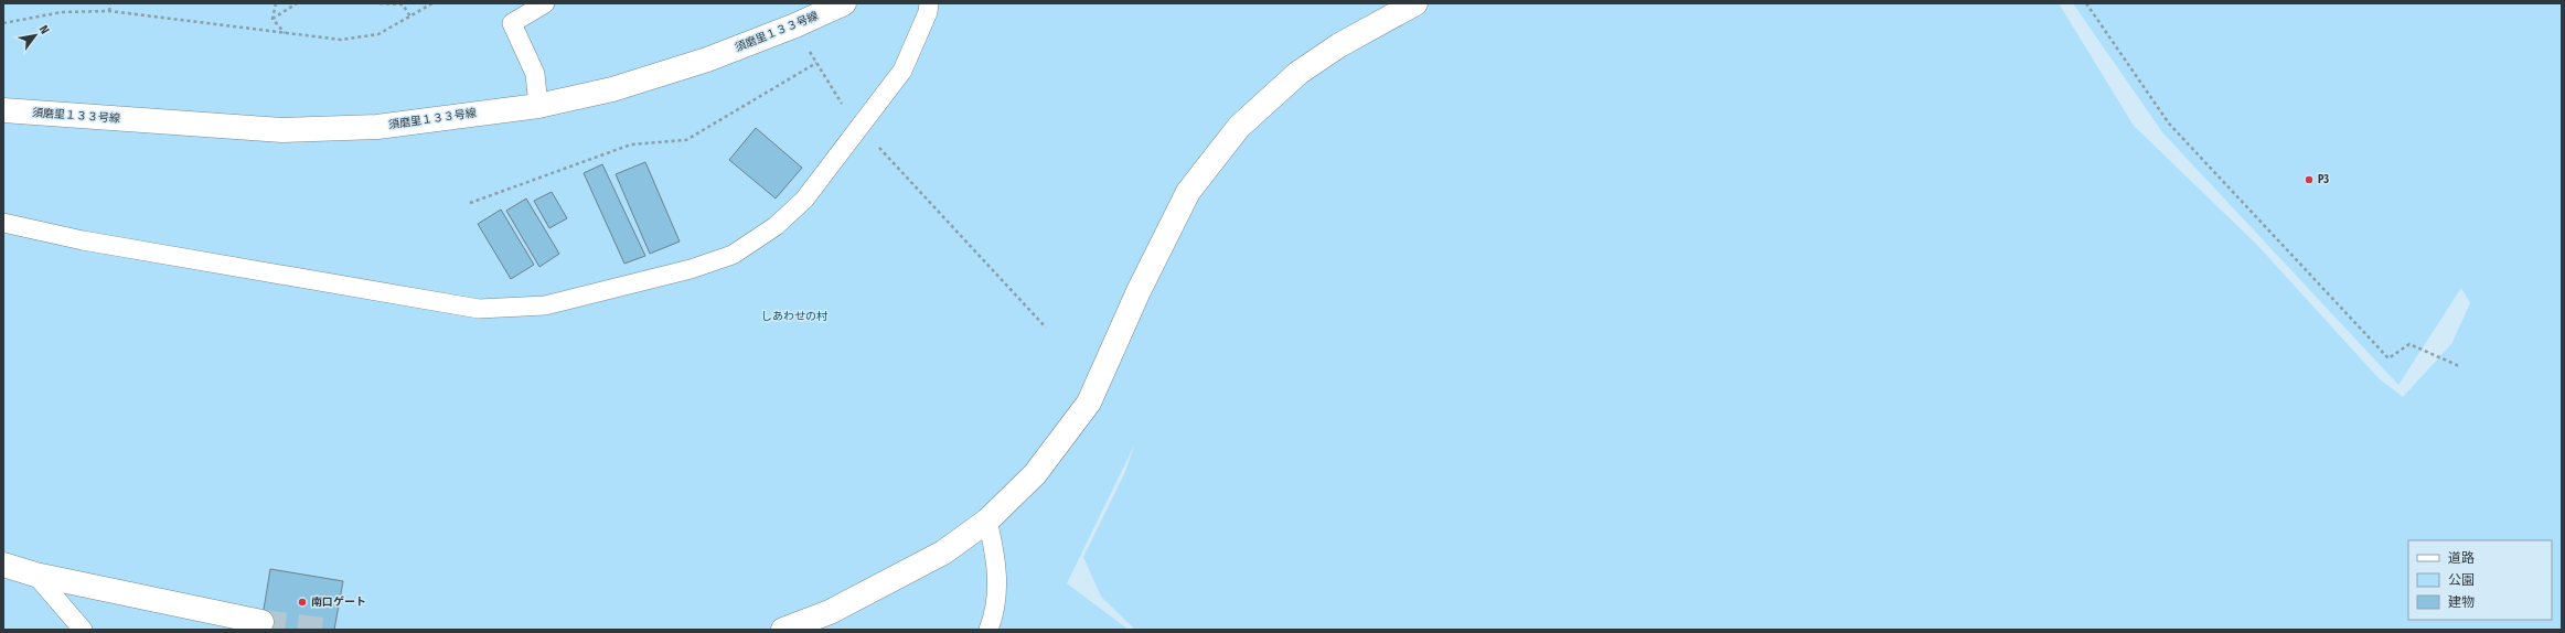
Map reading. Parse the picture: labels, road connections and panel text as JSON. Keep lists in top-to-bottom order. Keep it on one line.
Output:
{"streets":{"street":["須磨里１３３号線"]},"parks":["しあわせの村"],"places":["P3","南口ゲート"],"legend":["道路","公園","建物"],"north":"top right"}
